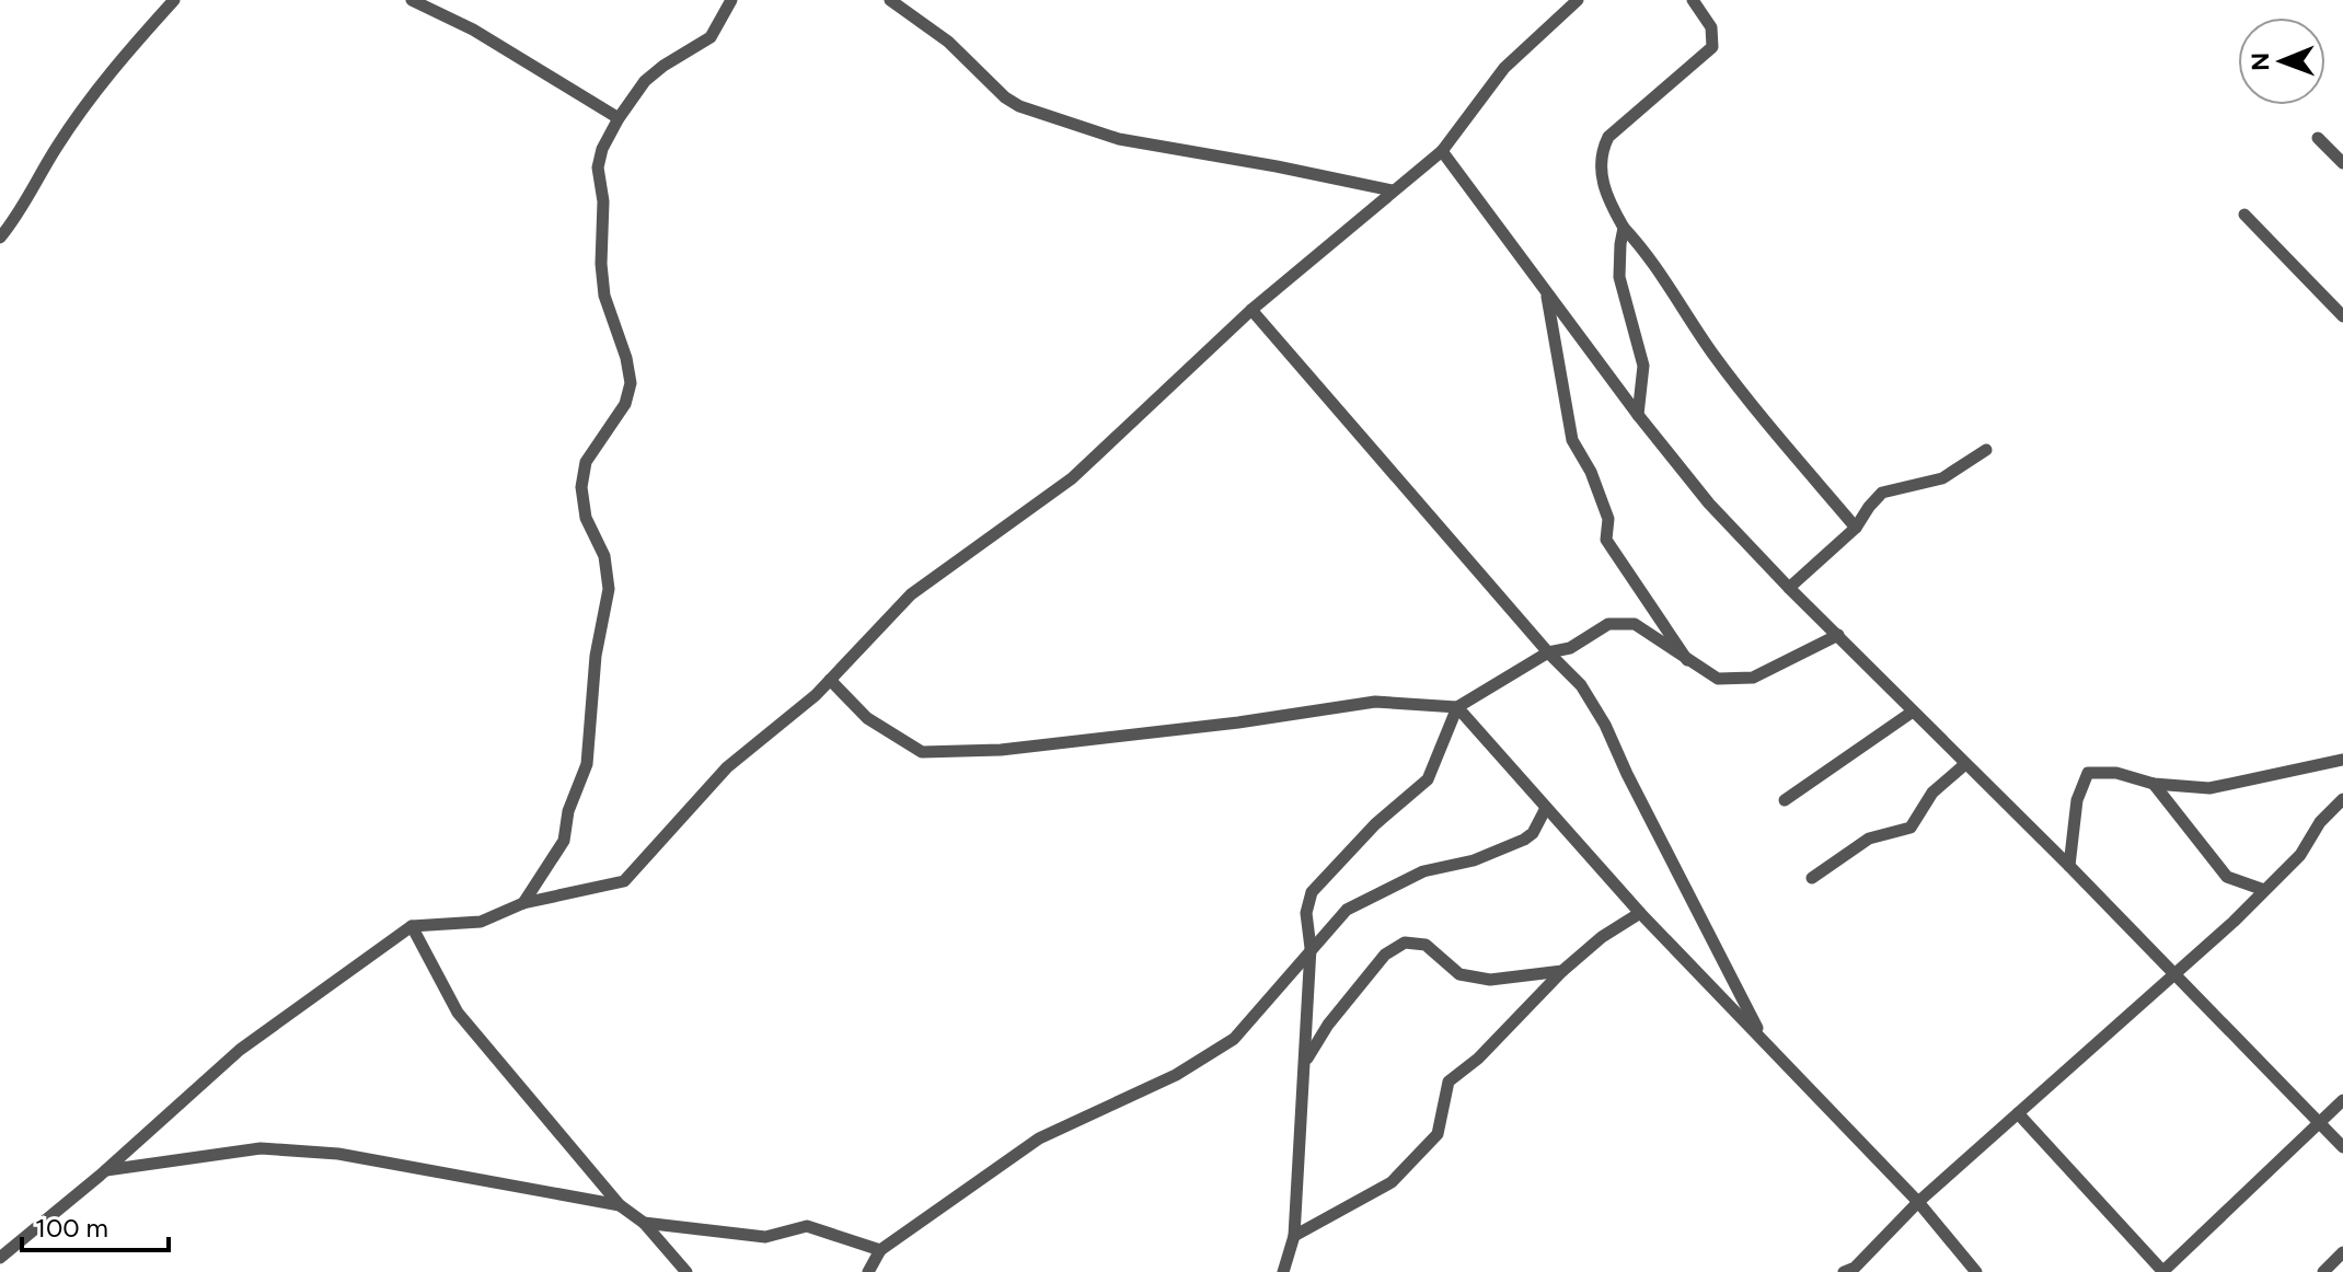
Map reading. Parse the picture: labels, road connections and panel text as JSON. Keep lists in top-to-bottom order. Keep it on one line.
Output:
{"scale_bar":"100 m","north":"left"}
